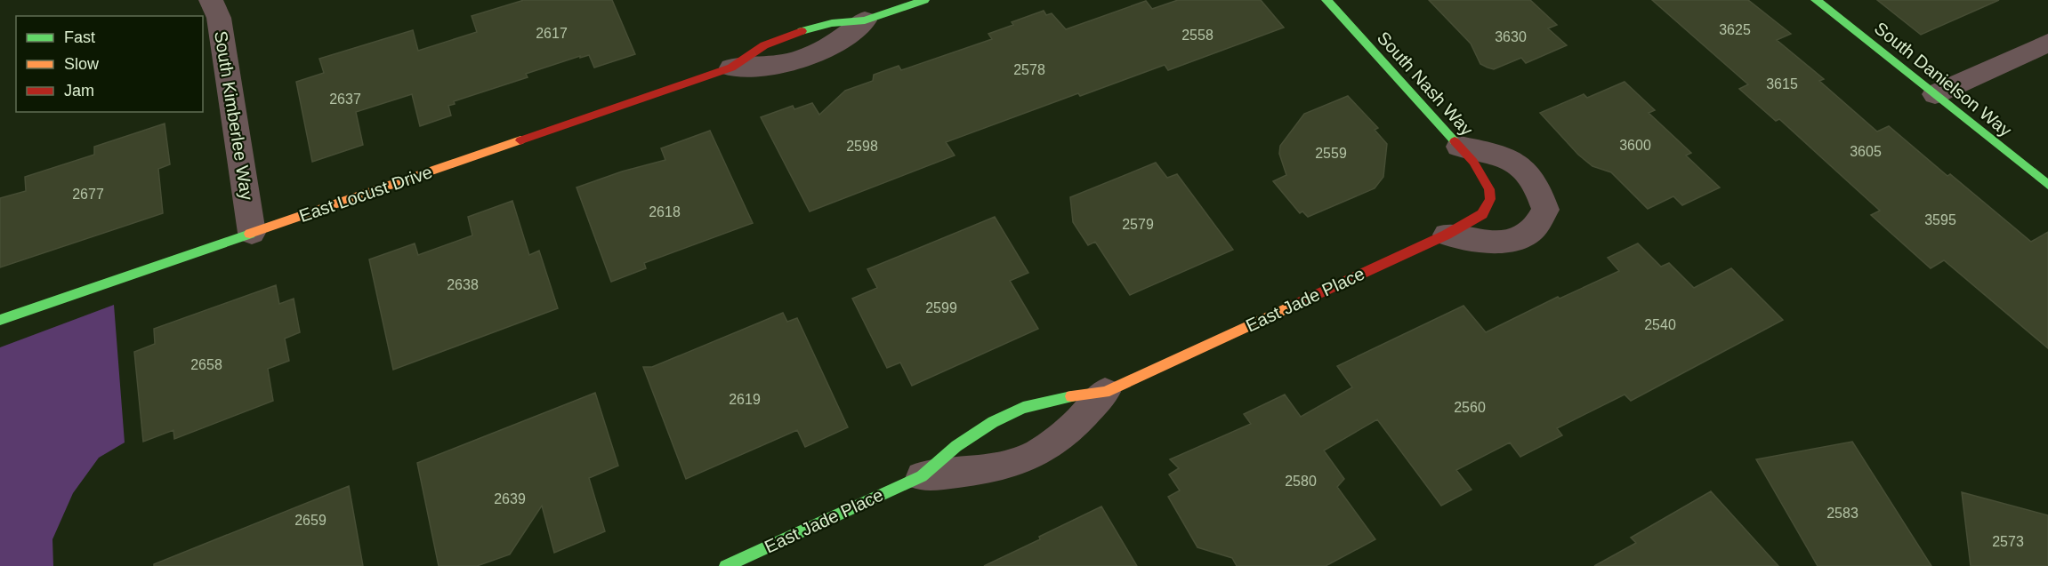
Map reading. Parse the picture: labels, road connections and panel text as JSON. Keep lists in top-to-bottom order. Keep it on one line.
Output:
{"streets":{"street":["South Danielson Way","South Nash Way","South Kimberlee Way","East Locust Drive","East Jade Place"]},"crossings":[["South Nash Way","East Jade Place"],["South Kimberlee Way","East Locust Drive"]],"house_numbers":["3625","2617","2558","3630","2578","3615","2637","3600","2598","3605","2559","2677","2618","3595","2579","2638","2599","2540","2658","2619","2560","2580","2639","2583","2659","2573"],"legend":["Fast","Slow","Jam"]}
